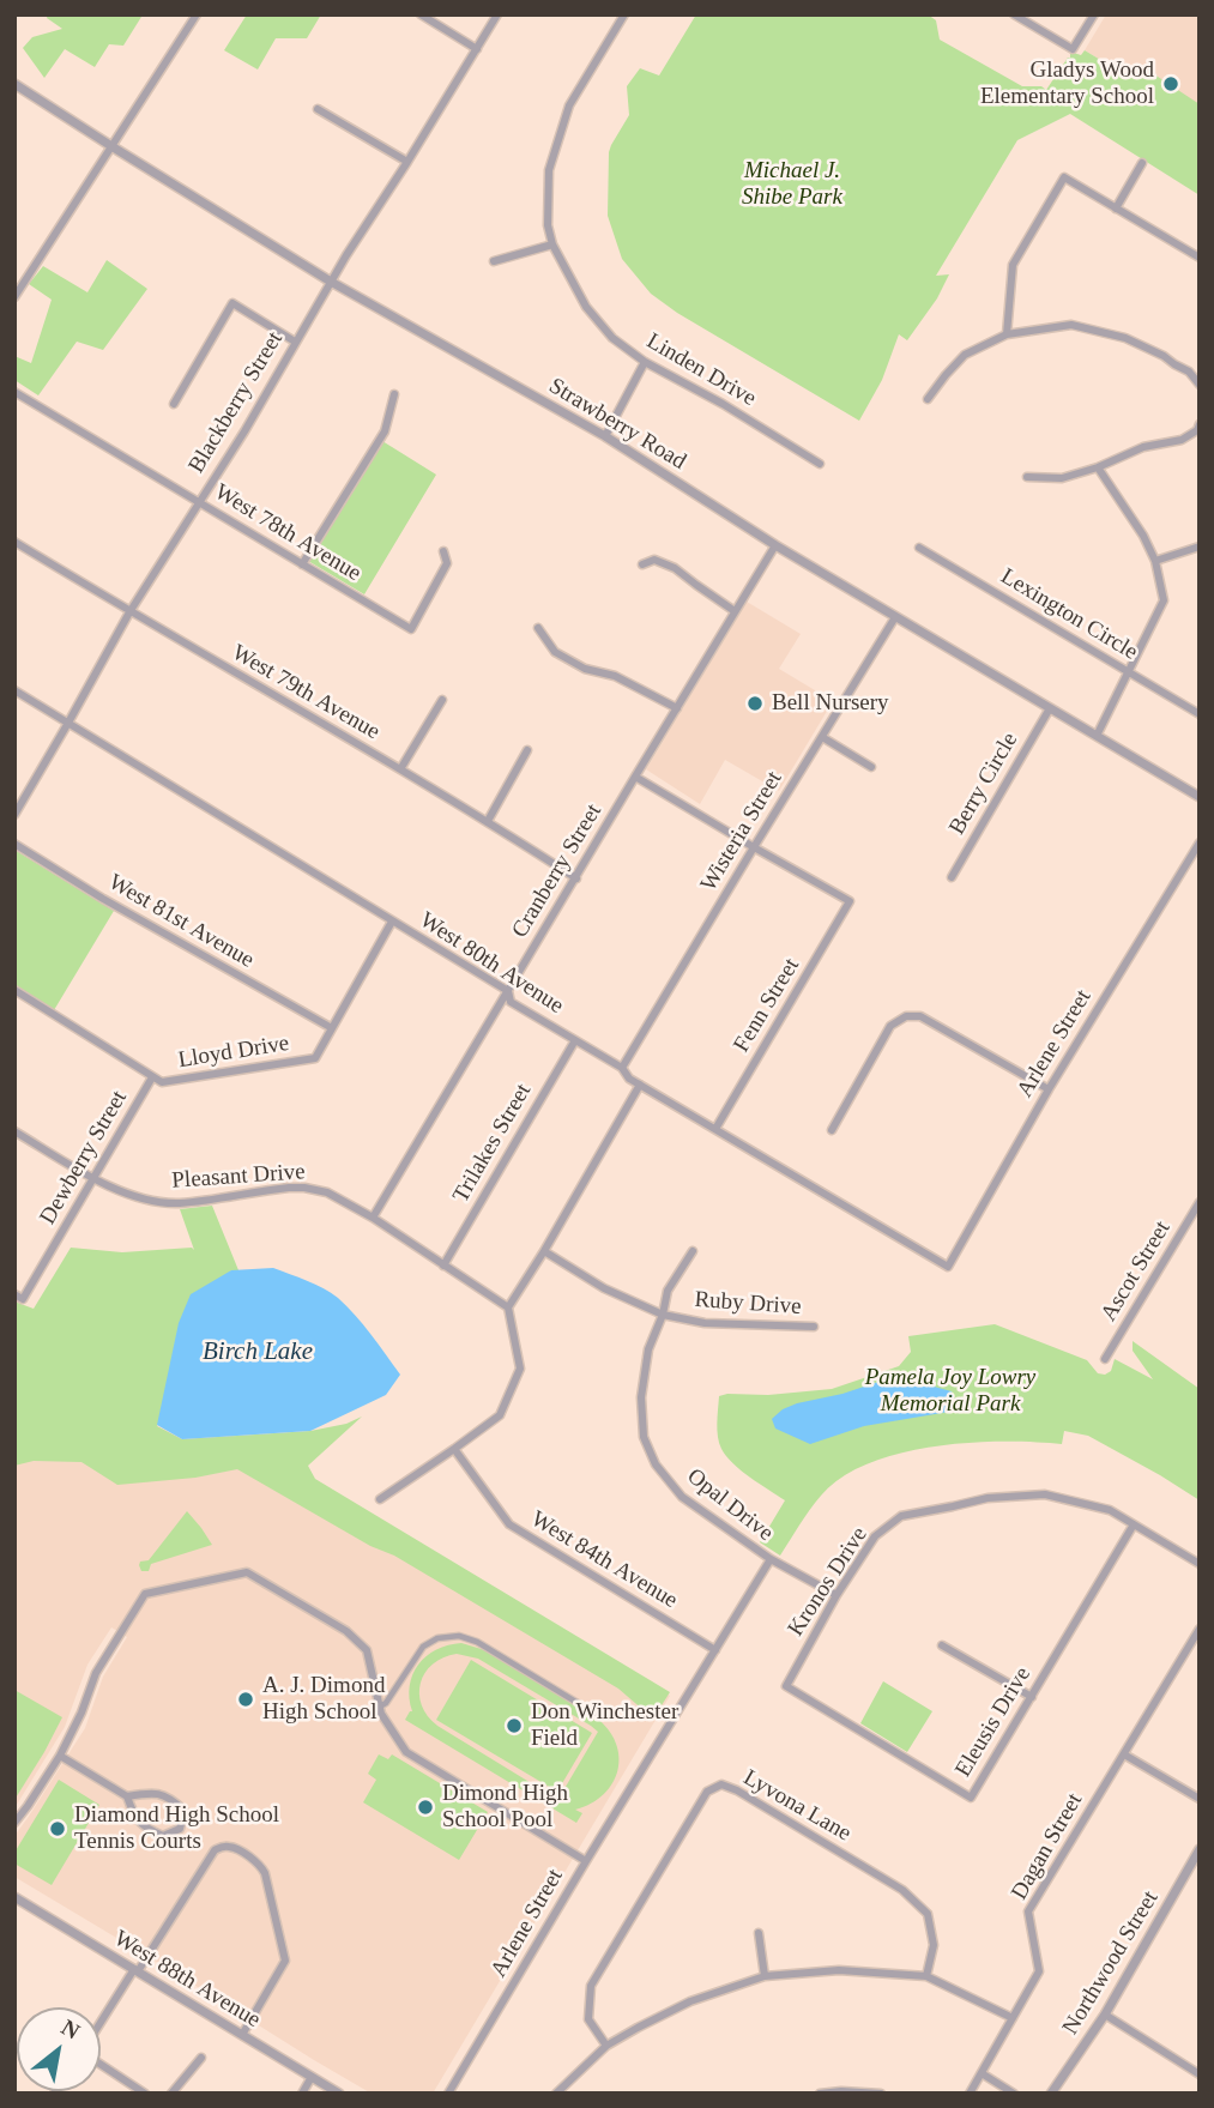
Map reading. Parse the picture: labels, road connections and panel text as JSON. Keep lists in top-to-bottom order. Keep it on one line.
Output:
{"streets":{"street":["Linden Drive","Blackberry Street","Strawberry Road","West 78th Avenue","Lexington Circle","West 79th Avenue","Berry Circle","Wisteria Street","Cranberry Street","West 81st Avenue","West 80th Avenue","Fenn Street","Arlene Street","Lloyd Drive","Trilakes Street","Dewberry Street","Pleasant Drive","Ascot Street","Ruby Drive","Opal Drive","West 84th Avenue","Kronos Drive","Eleusis Drive","Lyvona Lane","Dagan Street","Northwood Street","West 88th Avenue"]},"crossings":[["Blackberry Street","Strawberry Road"],["Blackberry Street","West 78th Avenue"],["Blackberry Street","West 79th Avenue"],["Blackberry Street","West 80th Avenue"],["Strawberry Road","Berry Circle"],["Strawberry Road","Wisteria Street"],["Strawberry Road","Cranberry Street"],["West 79th Avenue","Cranberry Street"],["Wisteria Street","West 80th Avenue"],["Wisteria Street","Fenn Street"],["Cranberry Street","West 80th Avenue"],["Cranberry Street","Pleasant Drive"],["West 81st Avenue","Lloyd Drive"],["West 80th Avenue","Fenn Street"],["West 80th Avenue","Arlene Street"],["West 80th Avenue","Lloyd Drive"],["West 80th Avenue","Trilakes Street"],["Arlene Street","Opal Drive"],["Arlene Street","West 84th Avenue"],["Lloyd Drive","Dewberry Street"],["Trilakes Street","Pleasant Drive"],["Dewberry Street","Pleasant Drive"],["Ruby Drive","Opal Drive"],["Opal Drive","Kronos Drive"],["Kronos Drive","Eleusis Drive"]],"water":["Birch Lake"],"parks":["Michael J. Shibe Park","Pamela Joy Lowry Memorial Park"],"places":["Gladys Wood Elementary School","Bell Nursery","A. J. Dimond High School","Don Winchester Field","Dimond High School Pool","Diamond High School Tennis Courts"],"north":"top right"}
